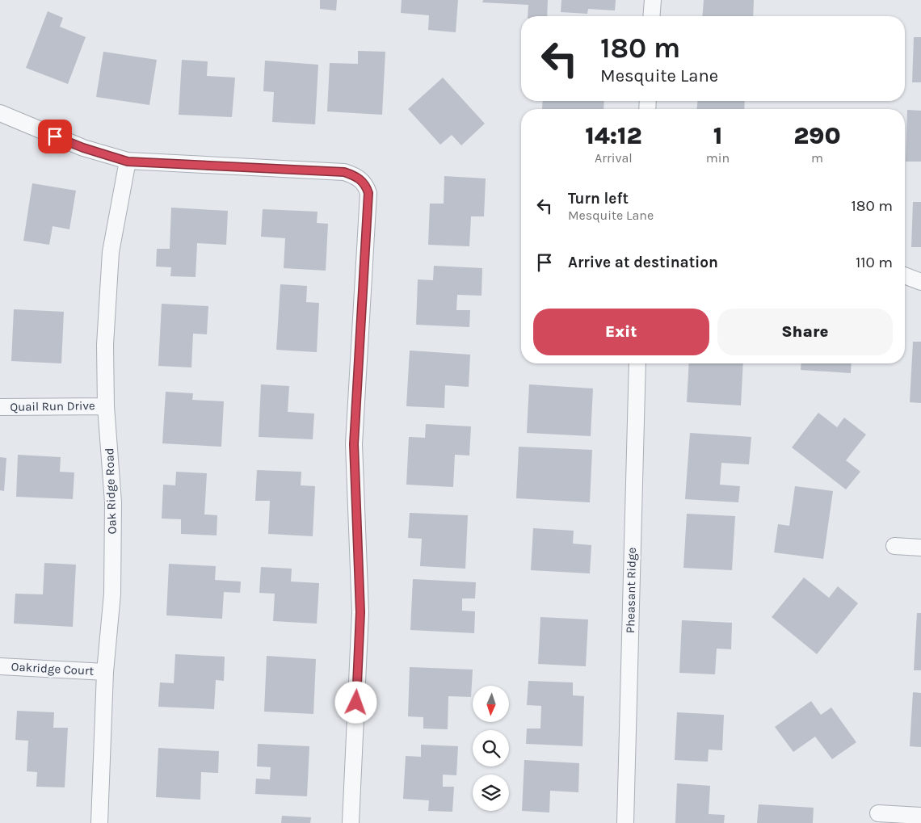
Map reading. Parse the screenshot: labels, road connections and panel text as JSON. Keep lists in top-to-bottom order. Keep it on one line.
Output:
{"streets":{"street":["Quail Run Drive","Oak Ridge Road","Pheasant Ridge","Oakridge Court"]},"crossings":[["Quail Run Drive","Oak Ridge Road"],["Oak Ridge Road","Oakridge Court"]],"north":"bottom","page":{"turn":["180 m","Mesquite Lane"],"eta":["14:12","Arrival","1","min","290","m"],"list":[{"name":"Turn left","note":"Mesquite Lane","value":"180 m"},{"name":"Arrive at destination","value":"110 m"}],"buttons":["Exit","Share"]}}
